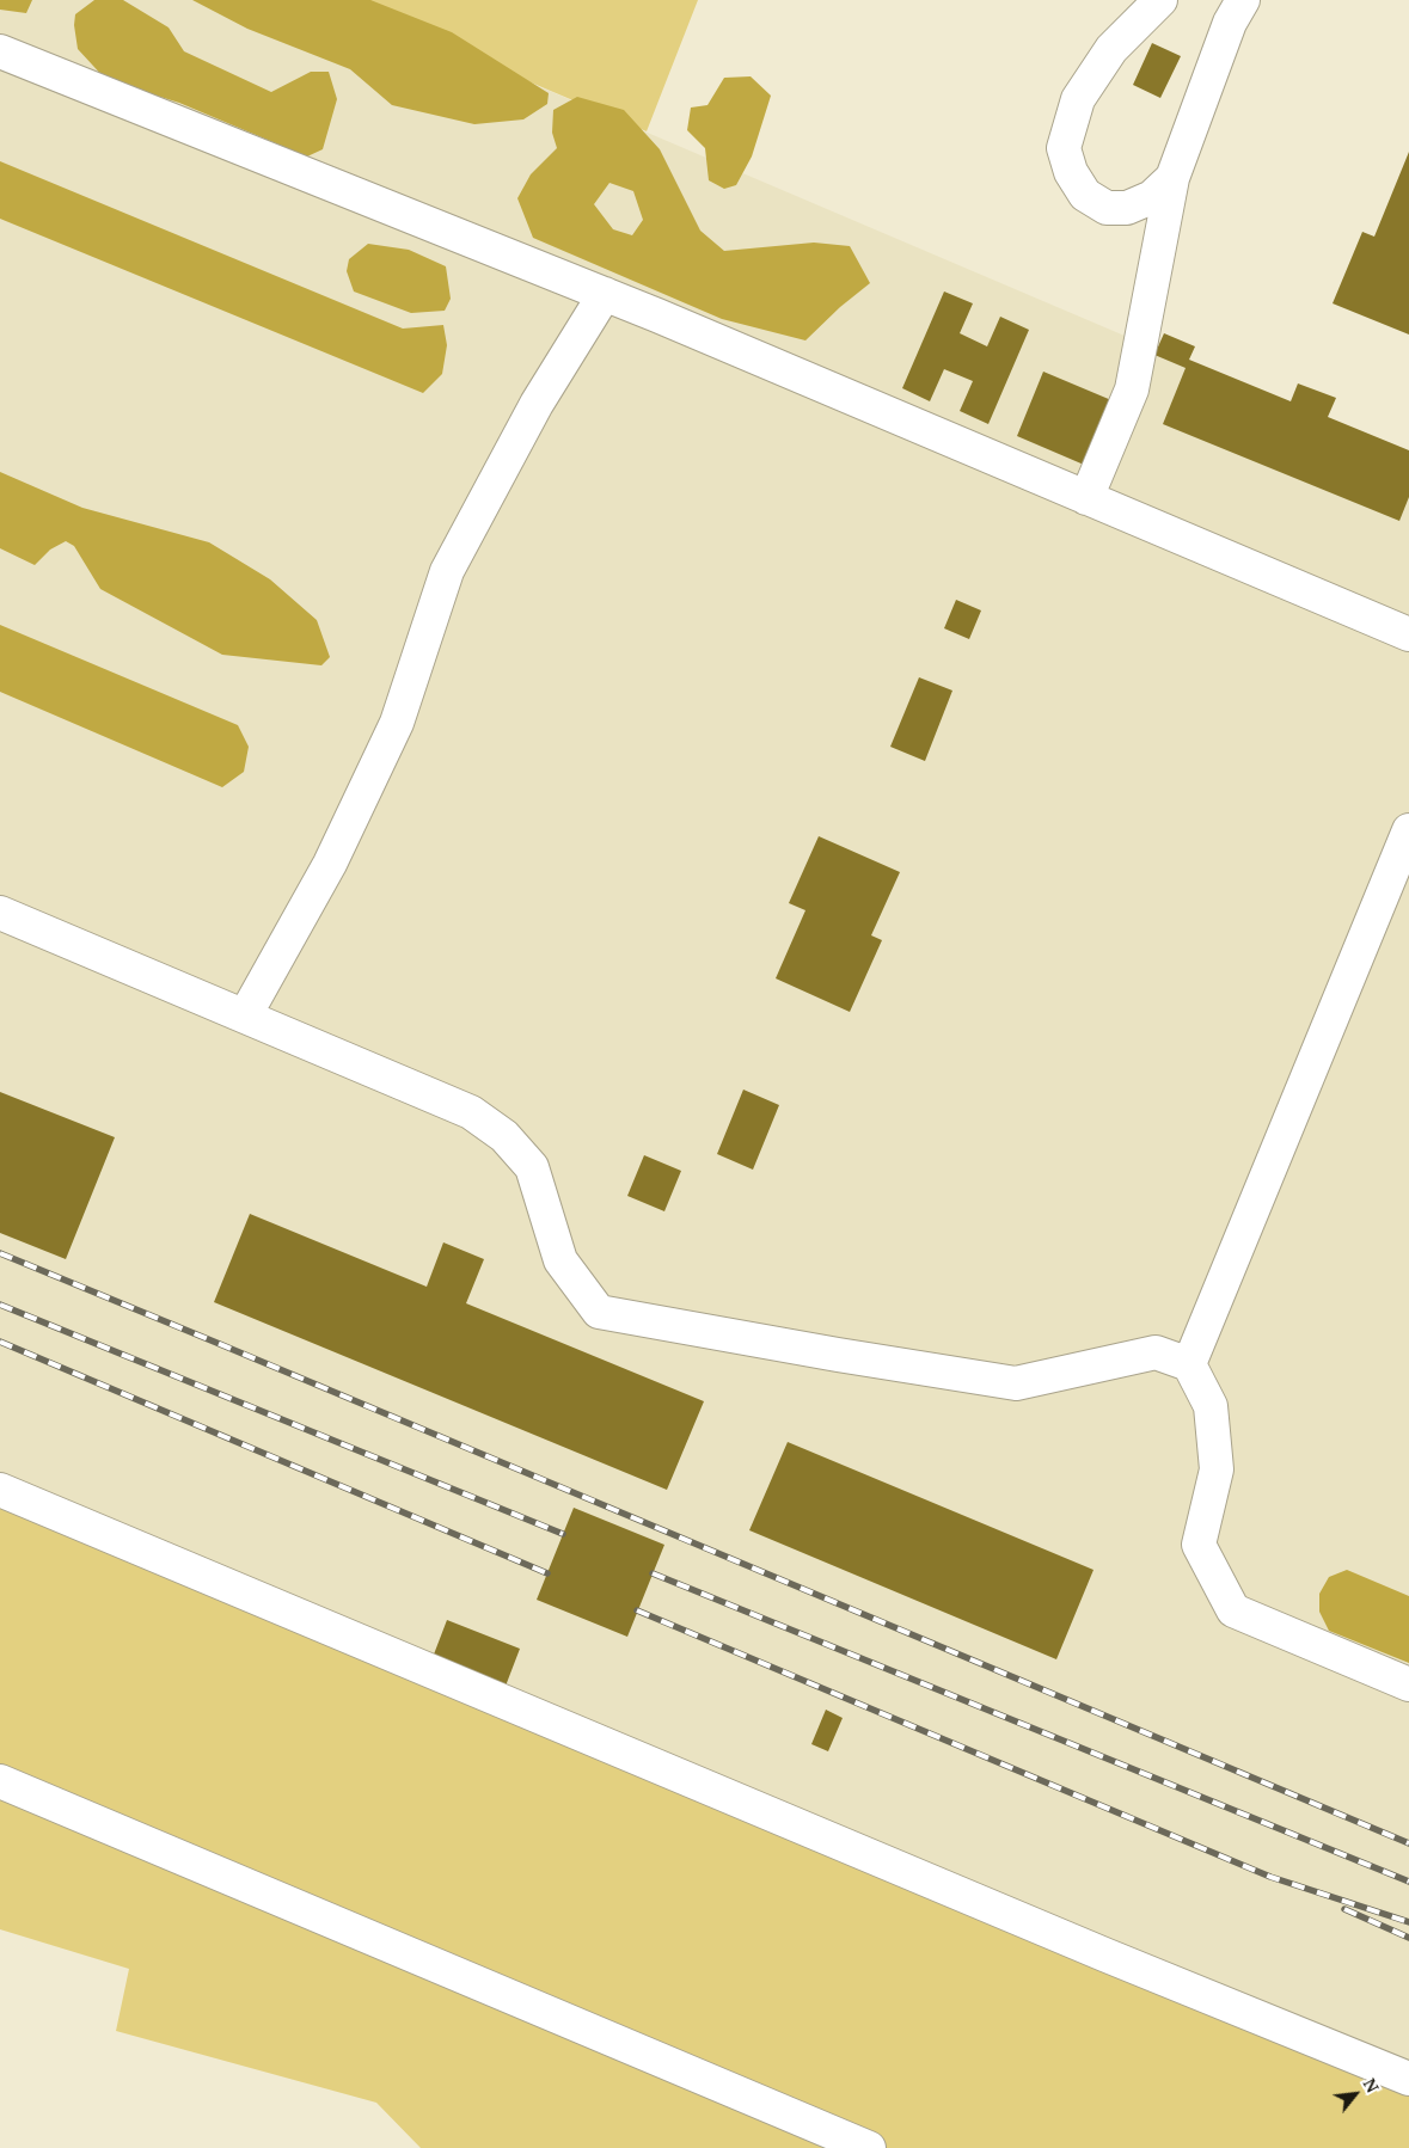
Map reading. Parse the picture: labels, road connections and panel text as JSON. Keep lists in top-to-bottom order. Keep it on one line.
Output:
{"north":"top right"}
